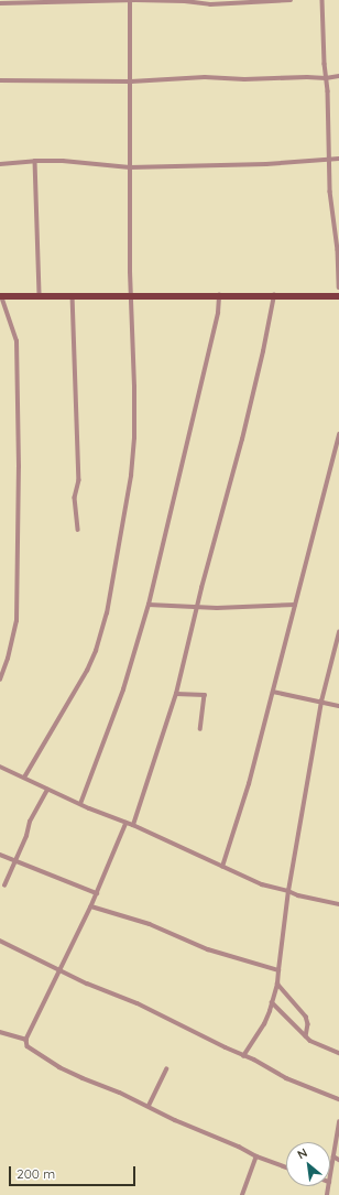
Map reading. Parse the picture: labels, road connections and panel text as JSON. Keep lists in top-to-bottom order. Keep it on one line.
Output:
{"scale_bar":"200 m","north":"top left"}
